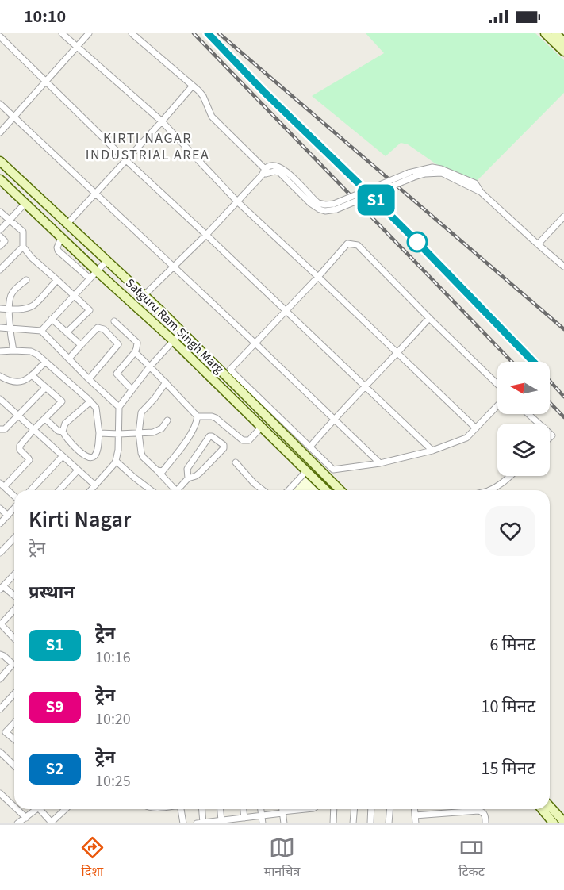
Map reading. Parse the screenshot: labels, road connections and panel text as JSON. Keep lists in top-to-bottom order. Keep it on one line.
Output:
{"streets":{"main road":["Satguru Ram Singh Marg"]},"districts":["KIRTI NAGAR INDUSTRIAL AREA"],"north":"left","page":{"status":"10:10","on_map":"S1","heading":[["Kirti Nagar","ट्रेन"],"प्रस्थान"],"list":[{"mark":"S1","name":"ट्रेन","note":"10:16","value":"6 मिनट"},{"mark":"S9","name":"ट्रेन","note":"10:20","value":"10 मिनट"},{"mark":"S2","name":"ट्रेन","note":"10:25","value":"15 मिनट"}],"tabs":["दिशा","मानचित्र","टिकट"]}}
